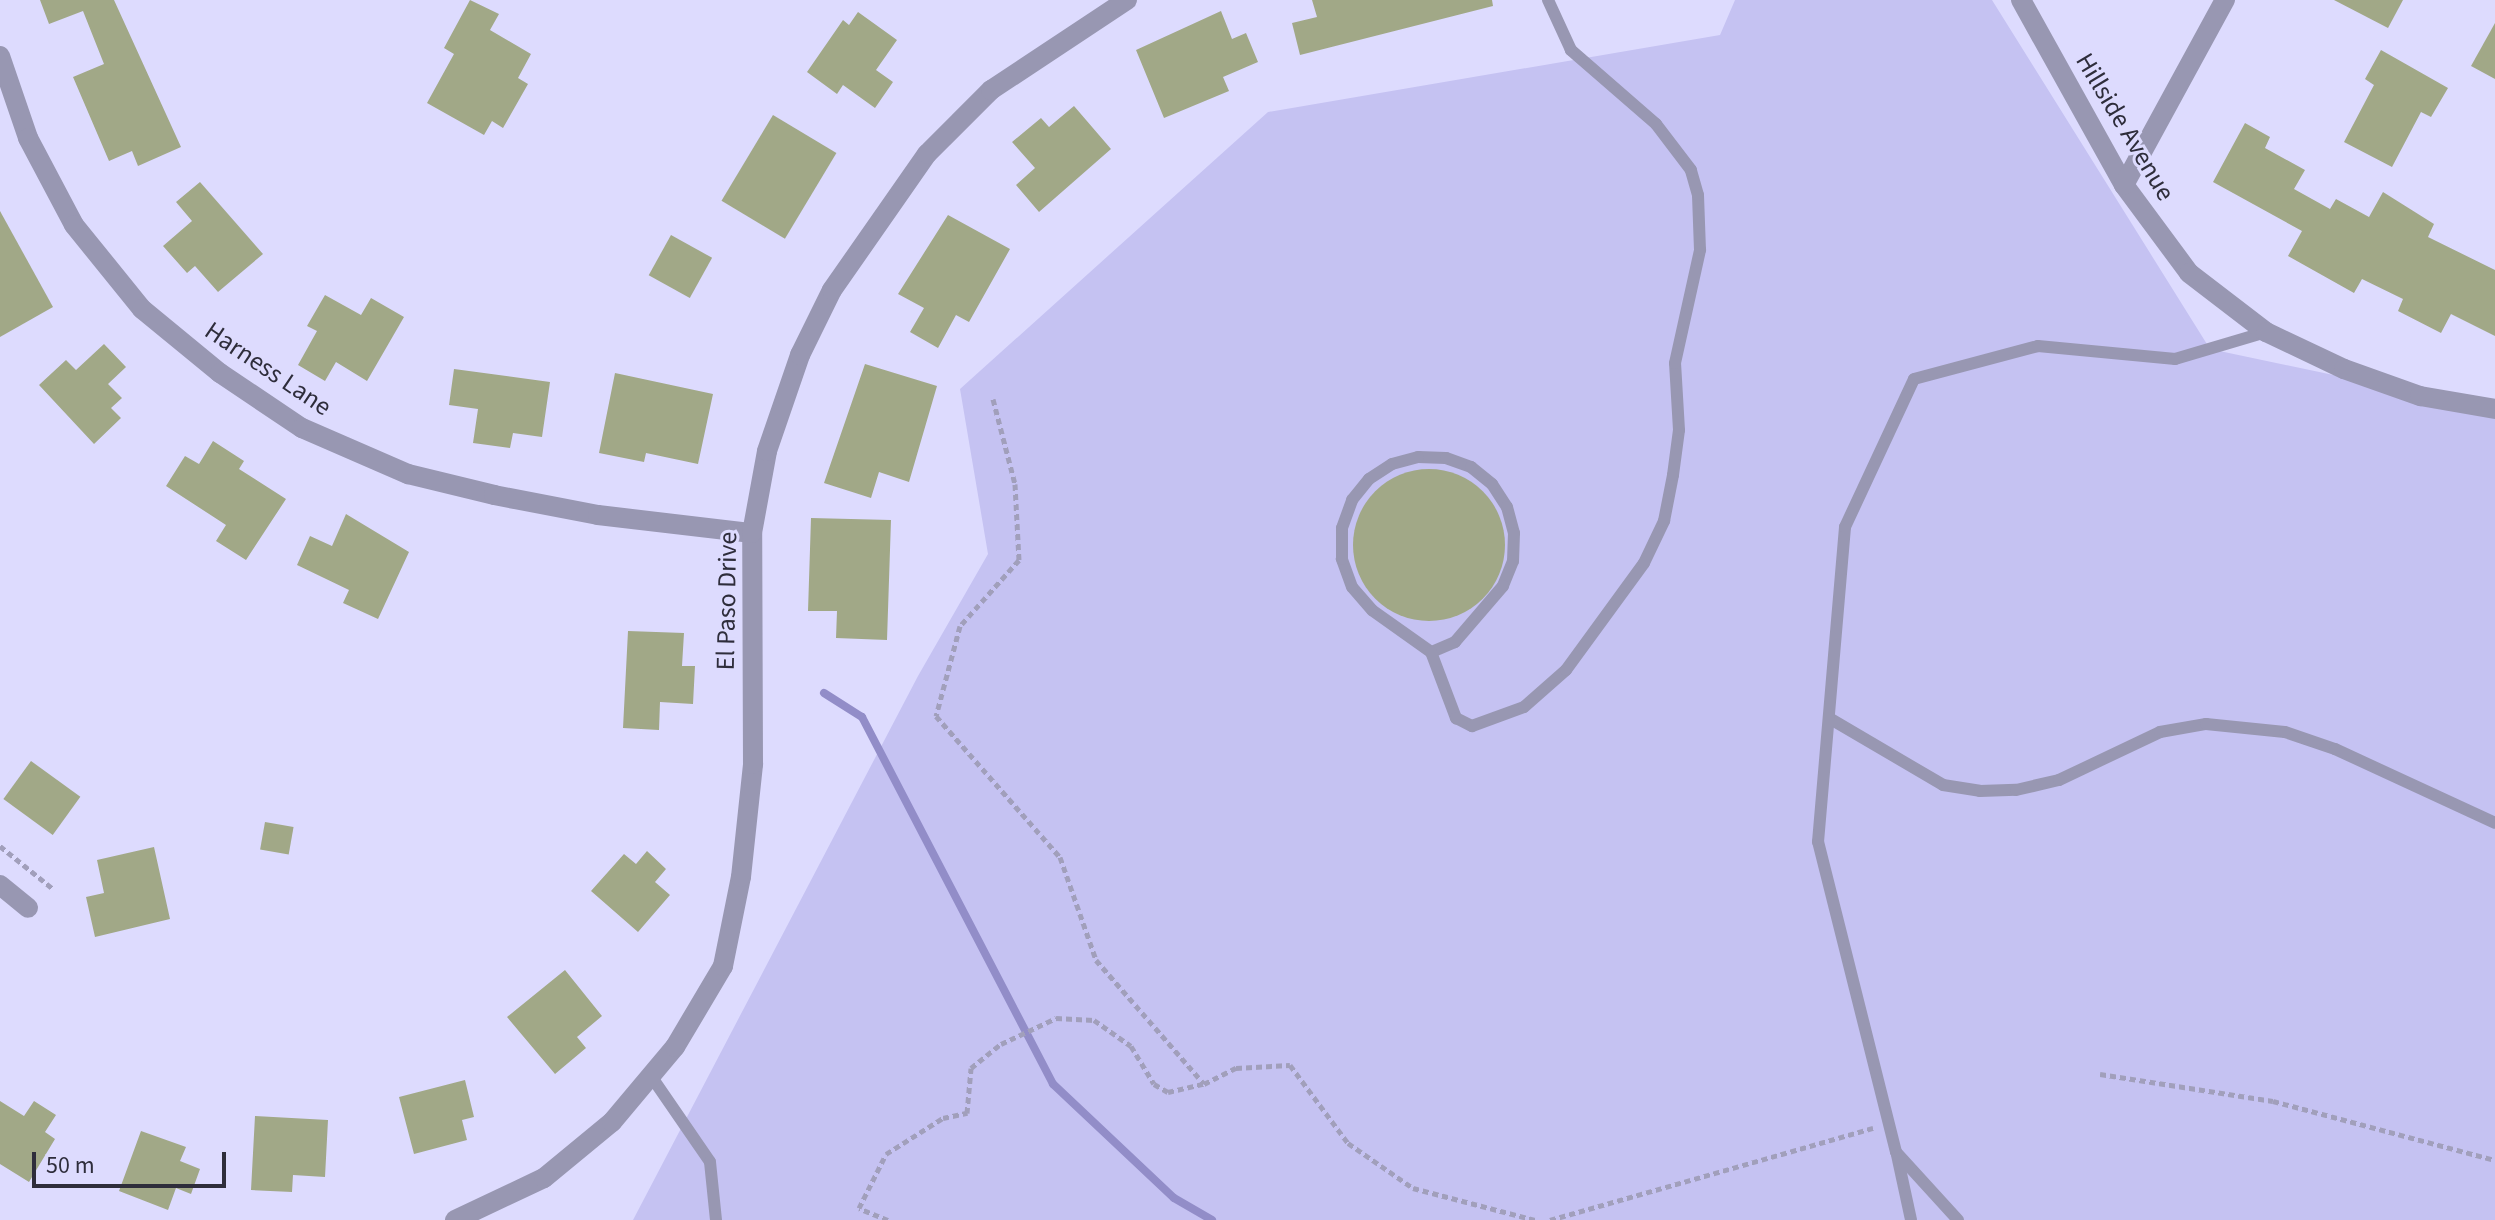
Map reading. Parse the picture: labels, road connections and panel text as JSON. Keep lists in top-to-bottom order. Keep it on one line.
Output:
{"streets":{"street":["Hillside Avenue","Harness Lane","El Paso Drive"]},"crossings":[["Harness Lane","El Paso Drive"]],"scale_bar":"50 m"}
